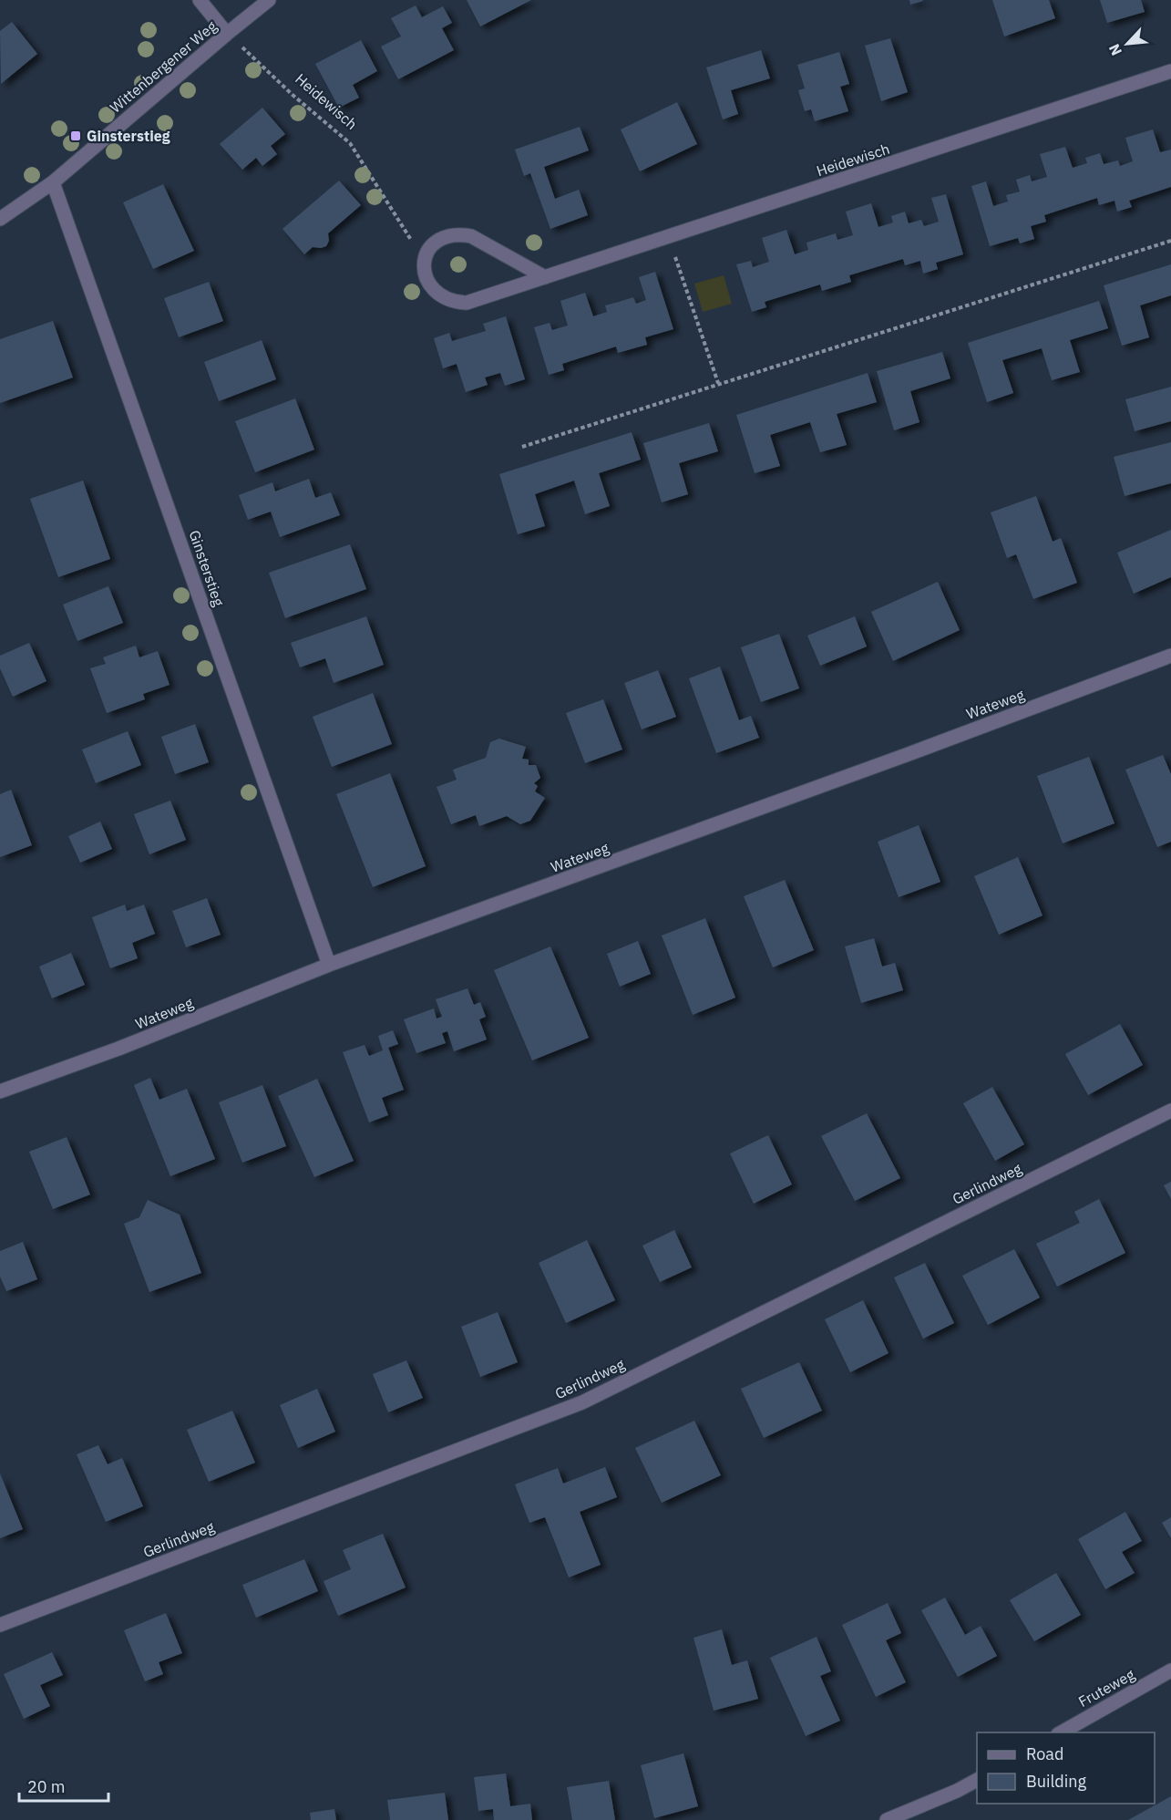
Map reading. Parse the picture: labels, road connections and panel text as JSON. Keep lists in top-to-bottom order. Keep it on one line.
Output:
{"streets":{"street":["Wittenbergener Weg","Heidewisch","Ginsterstieg","Wateweg","Gerlindweg","Fruteweg"]},"crossings":[["Wittenbergener Weg","Heidewisch"],["Wittenbergener Weg","Ginsterstieg"],["Ginsterstieg","Wateweg"]],"places":{"transit":["Ginsterstieg"]},"legend":["Road","Building"],"scale_bar":"20 m","north":"bottom left"}
